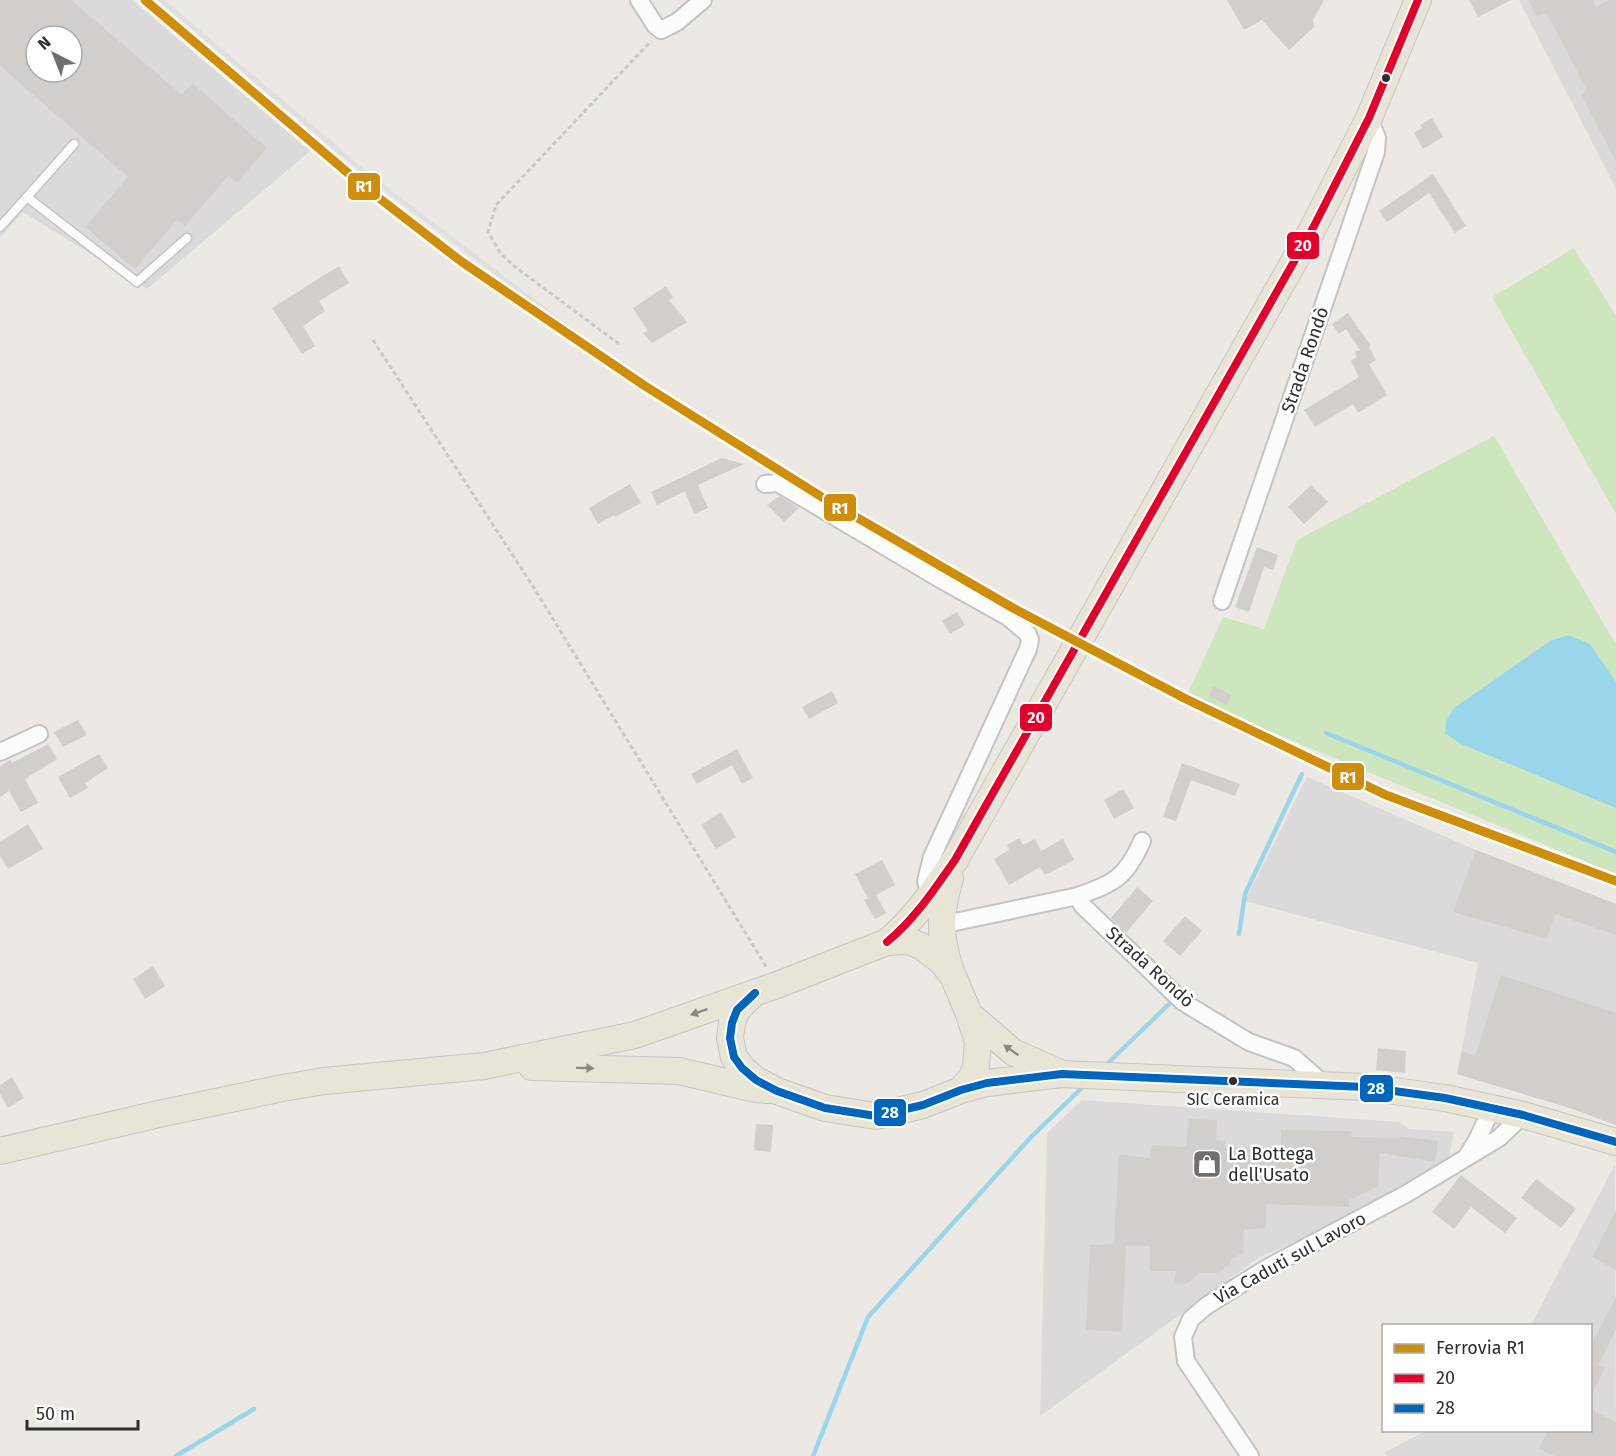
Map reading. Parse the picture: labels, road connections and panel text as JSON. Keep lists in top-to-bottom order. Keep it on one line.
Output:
{"streets":{"street":["Strada Rondò","Via Caduti sul Lavoro"]},"places":{"other":["SIC Ceramica"],"shop":["La Bottega dell'Usato"]},"lines":["rail line R1","transit line 20","transit line 28"],"legend":["Ferrovia R1","20","28"],"scale_bar":"50 m","north":"top left"}
